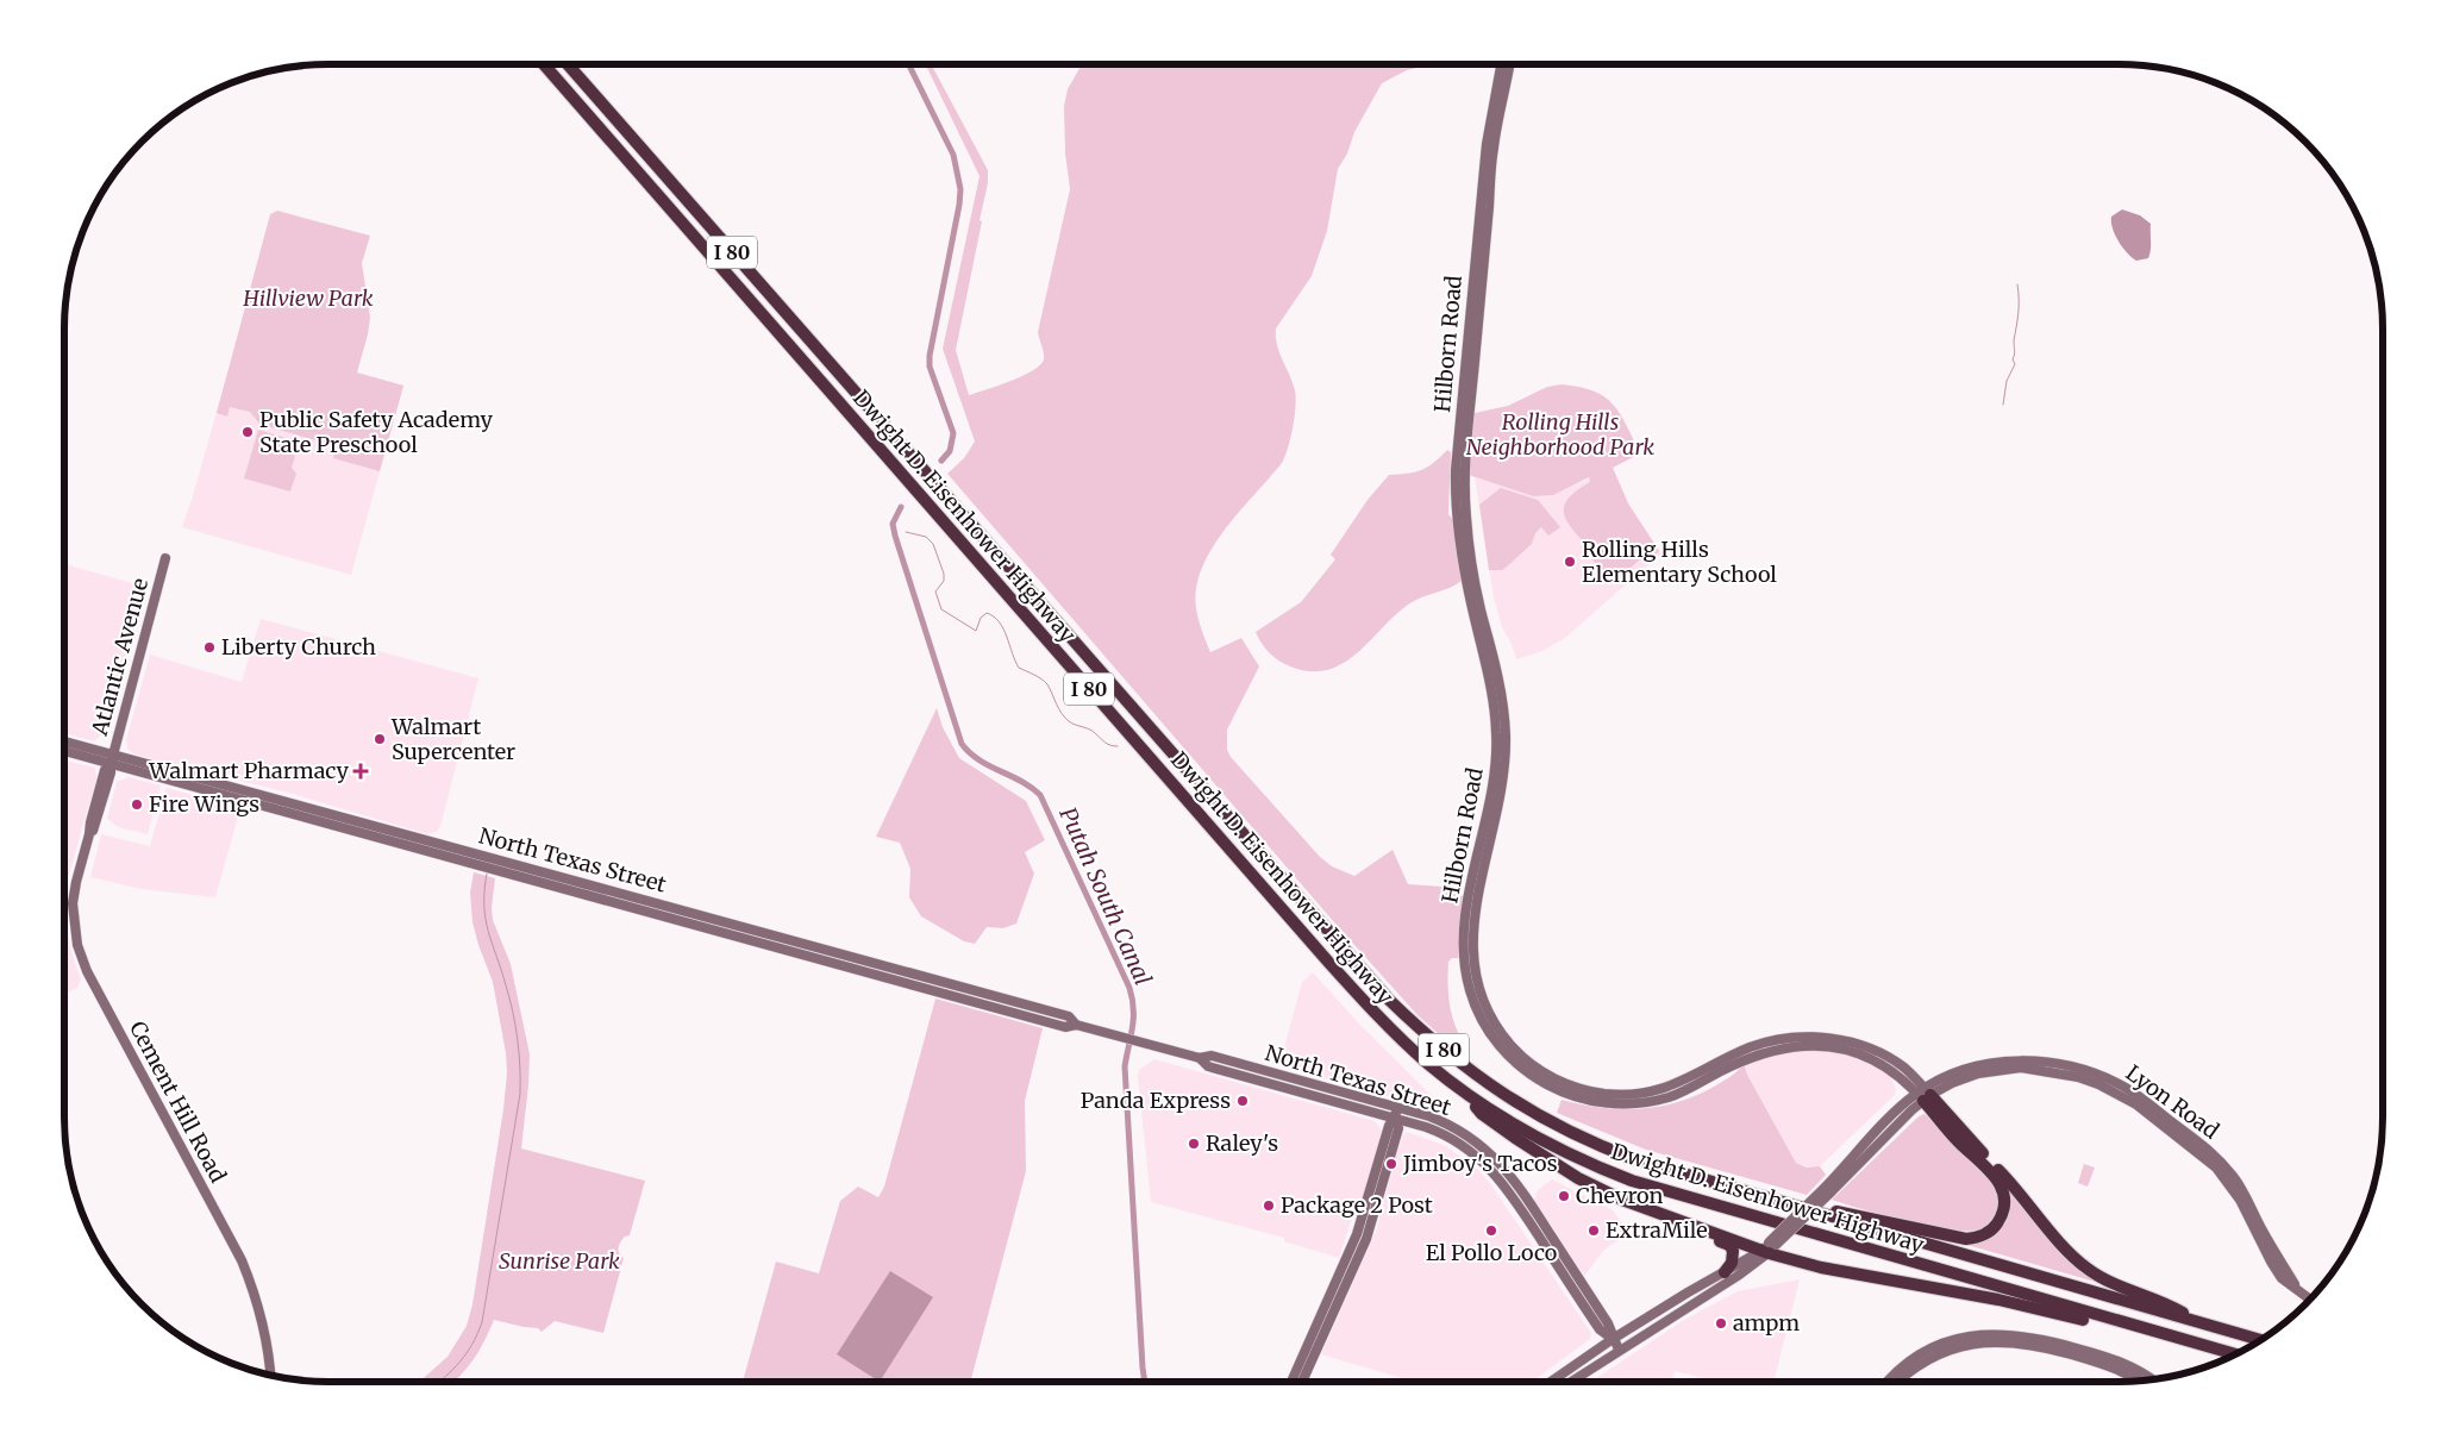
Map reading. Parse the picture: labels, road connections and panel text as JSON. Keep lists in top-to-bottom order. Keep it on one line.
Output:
{"streets":{"highway":["I 80","Dwight D. Eisenhower Highway"],"street":["Hilborn Road","Atlantic Avenue","North Texas Street","Cement Hill Road","Lyon Road"]},"crossings":[["Hilborn Road","Lyon Road"],["Atlantic Avenue","North Texas Street"],["Atlantic Avenue","Cement Hill Road"],["North Texas Street","Cement Hill Road"]],"water":["Putah South Canal"],"parks":["Hillview Park","Rolling Hills Neighborhood Park","Sunrise Park"],"places":{"other":["Public Safety Academy State Preschool","Rolling Hills Elementary School","Liberty Church","Walmart Supercenter","Fire Wings","Panda Express","Raley's","Jimboy's Tacos","Chevron","Package 2 Post","El Pollo Loco","ExtraMile","ampm"],"health":["Walmart Pharmacy"]}}
